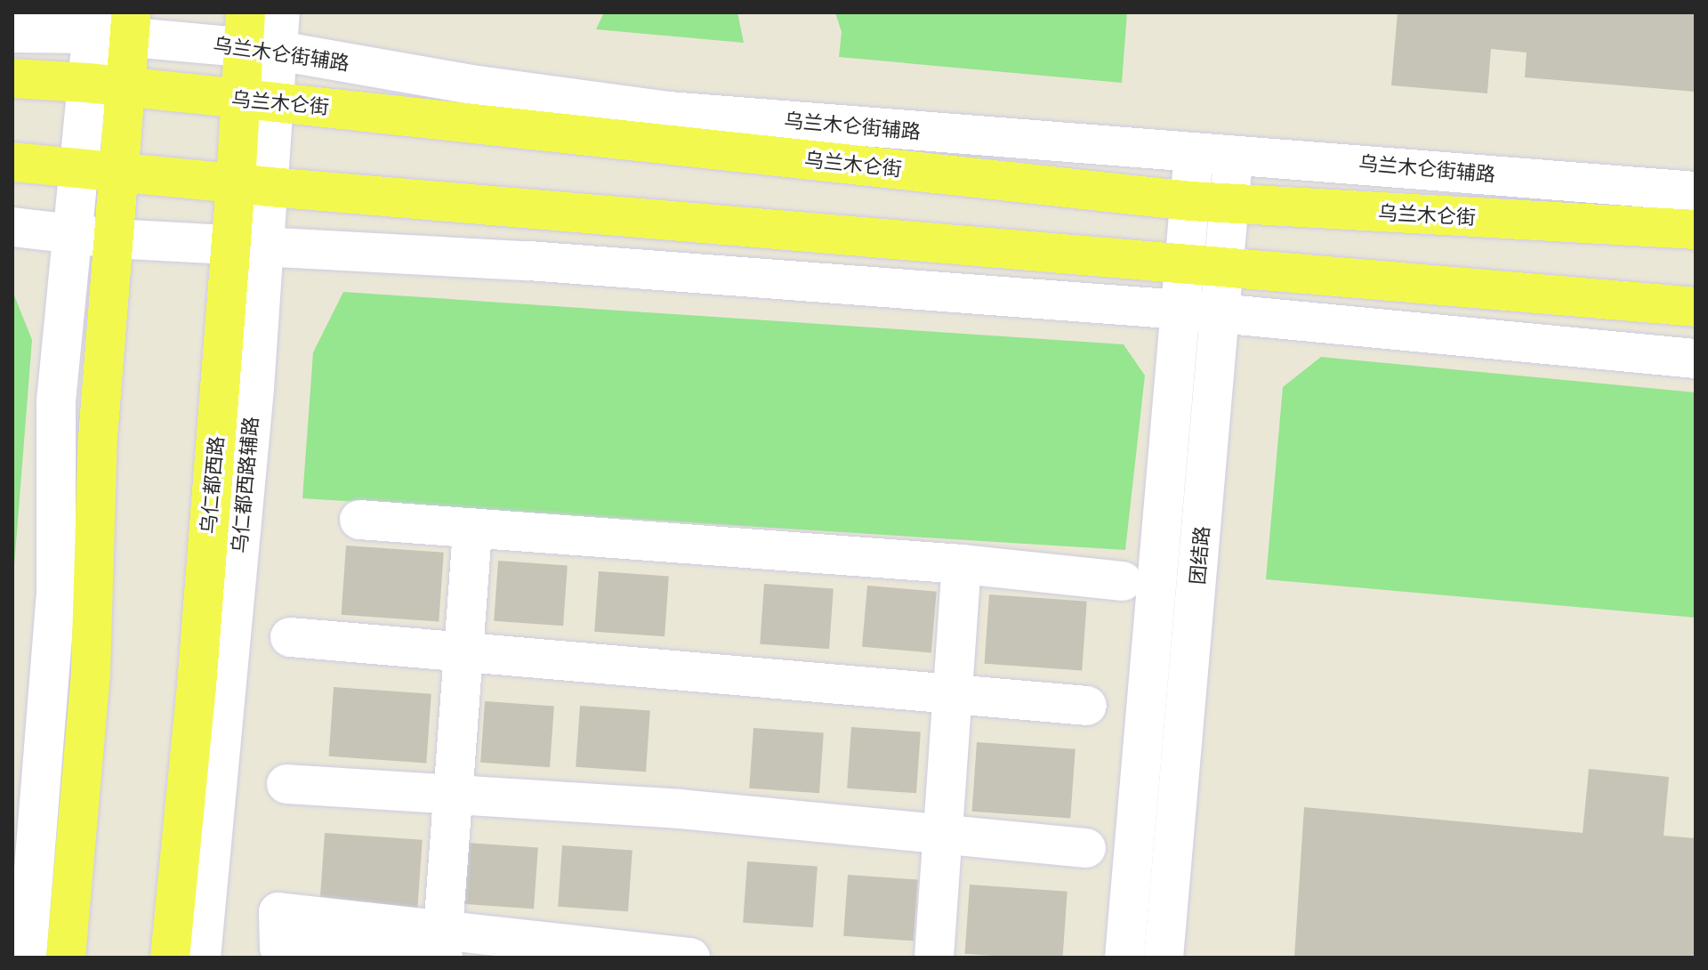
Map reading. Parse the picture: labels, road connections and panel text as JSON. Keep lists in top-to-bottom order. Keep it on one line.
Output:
{"streets":{"main road":["乌兰木仑街","乌仁都西路"],"street":["乌兰木仑街辅路","乌仁都西路辅路","团结路"]},"crossings":[["乌兰木仑街辅路","乌仁都西路"],["乌兰木仑街辅路","团结路"],["乌兰木仑街","乌仁都西路"],["乌兰木仑街","团结路"],["乌仁都西路","乌仁都西路辅路"]]}
